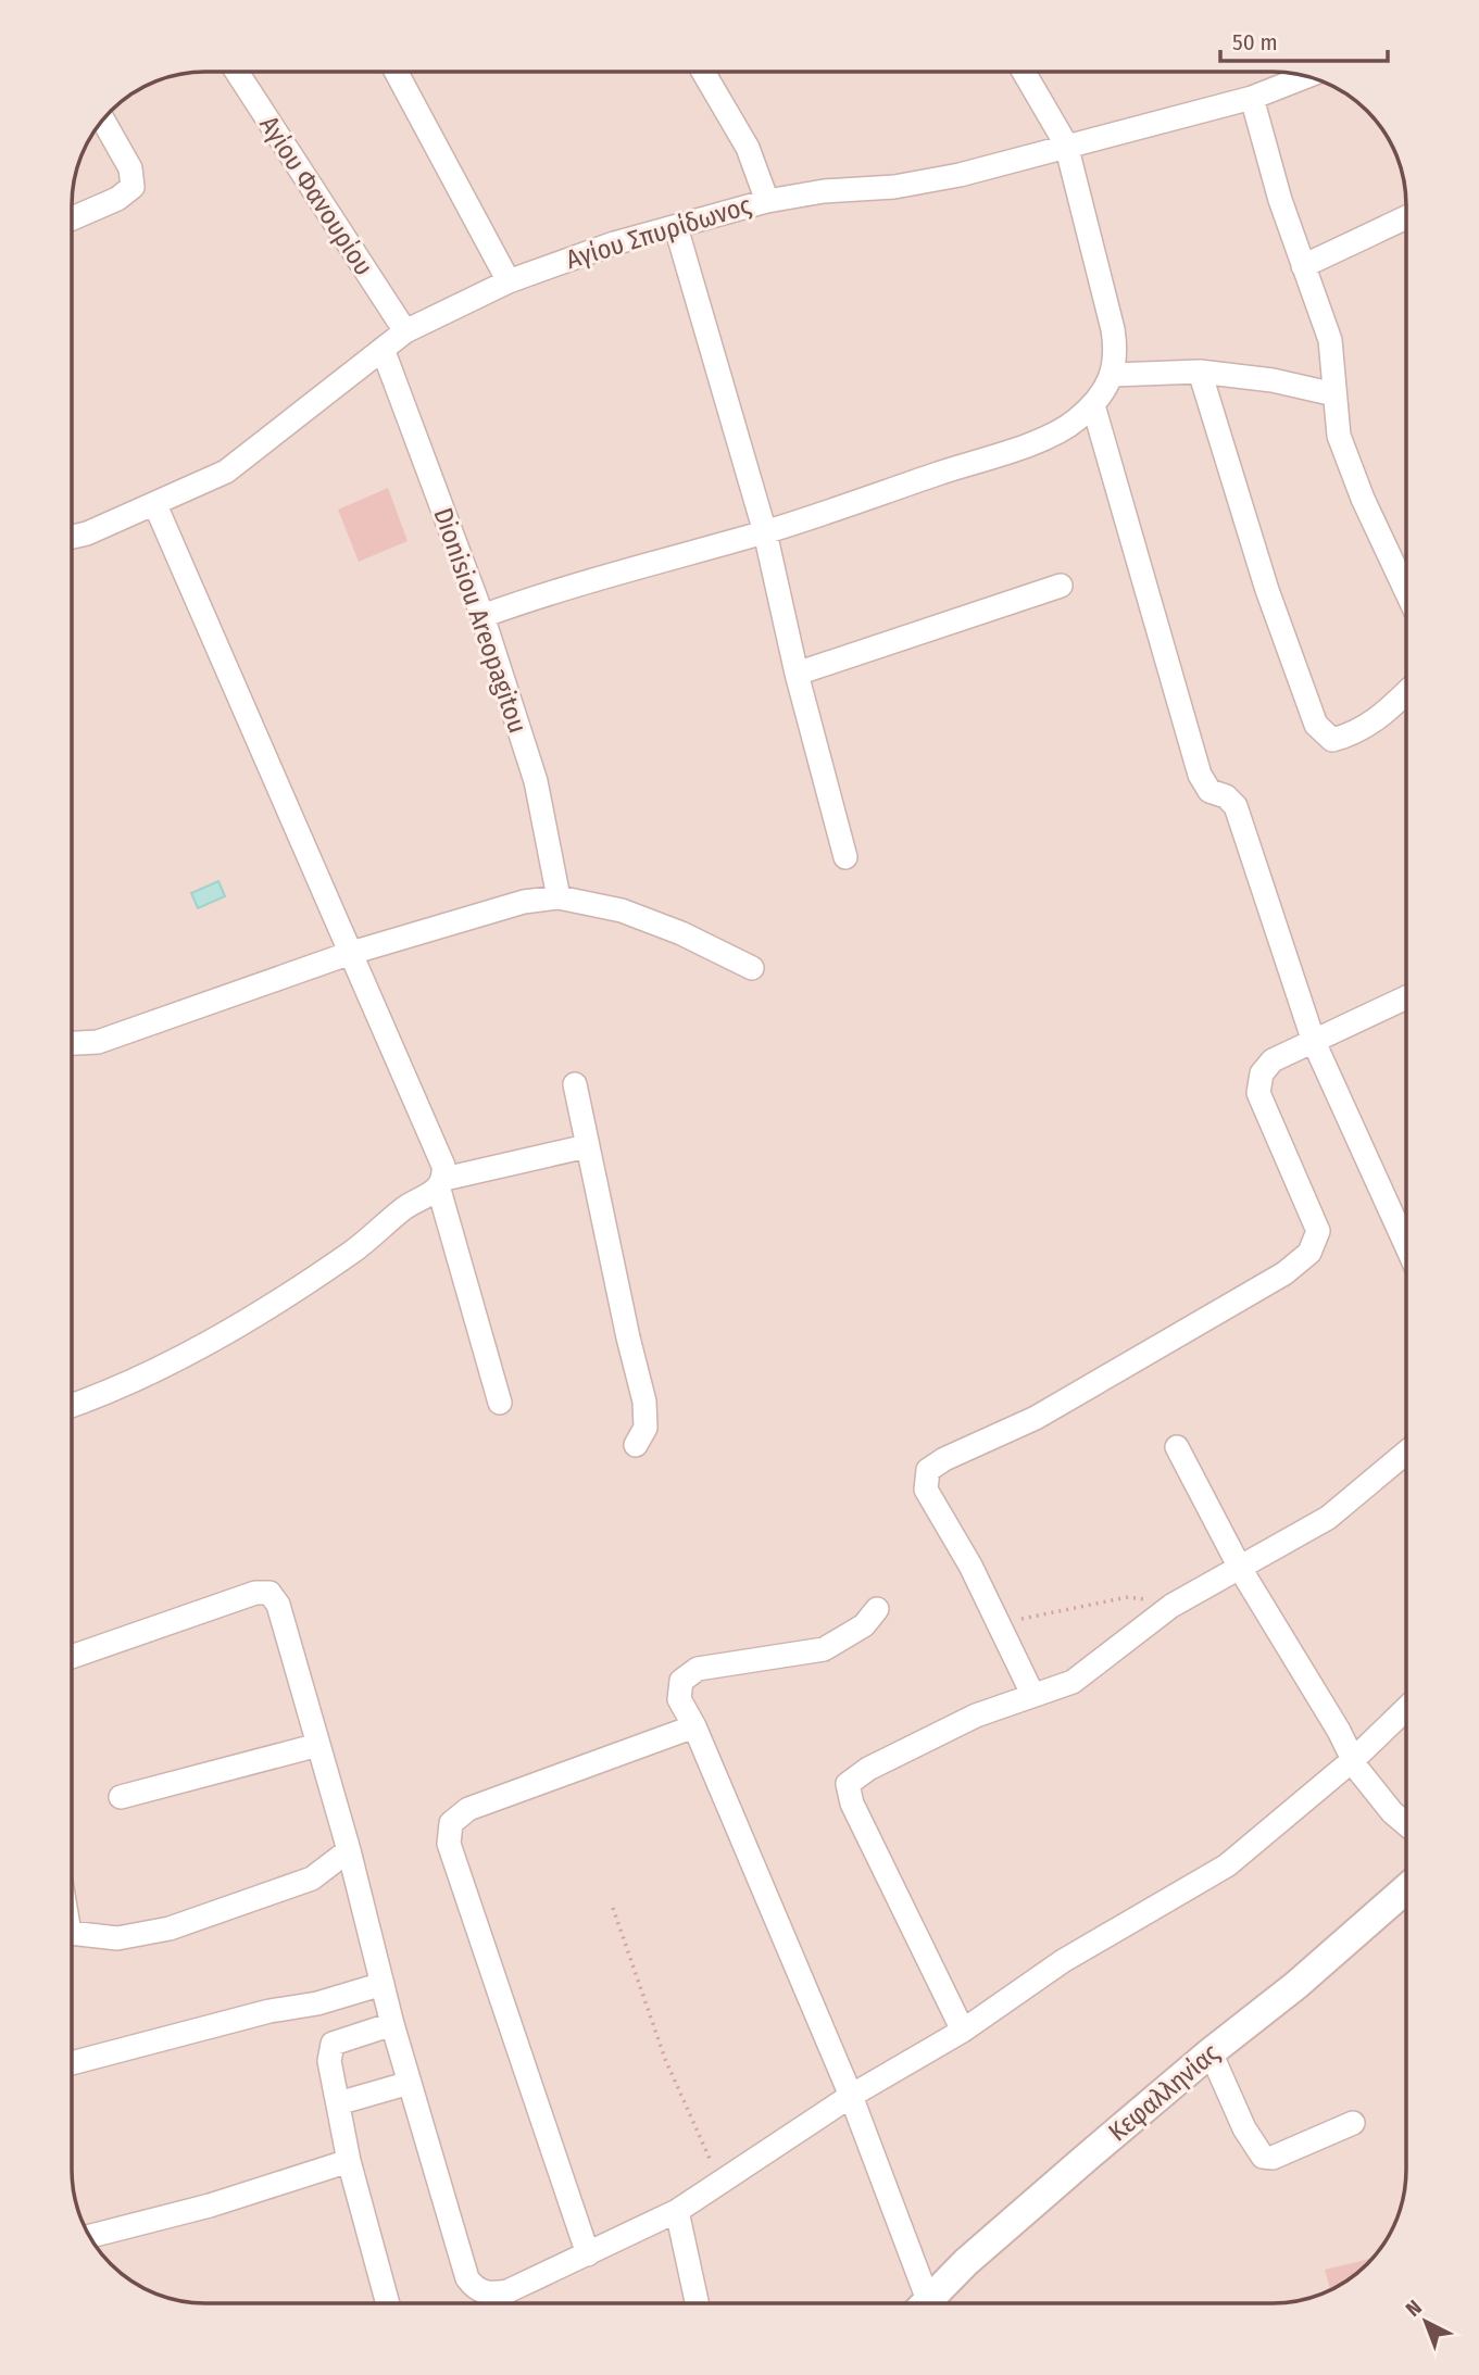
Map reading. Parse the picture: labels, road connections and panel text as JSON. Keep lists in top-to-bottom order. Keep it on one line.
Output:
{"streets":{"street":["Αγίου Φανουρίου","Αγίου Σπυρίδωνος","Dionisiou Areopagitou","Κεφαλληνίας"]},"crossings":[["Αγίου Φανουρίου","Αγίου Σπυρίδωνος"],["Αγίου Σπυρίδωνος","Dionisiou Areopagitou"]],"scale_bar":"50 m","north":"top left"}
